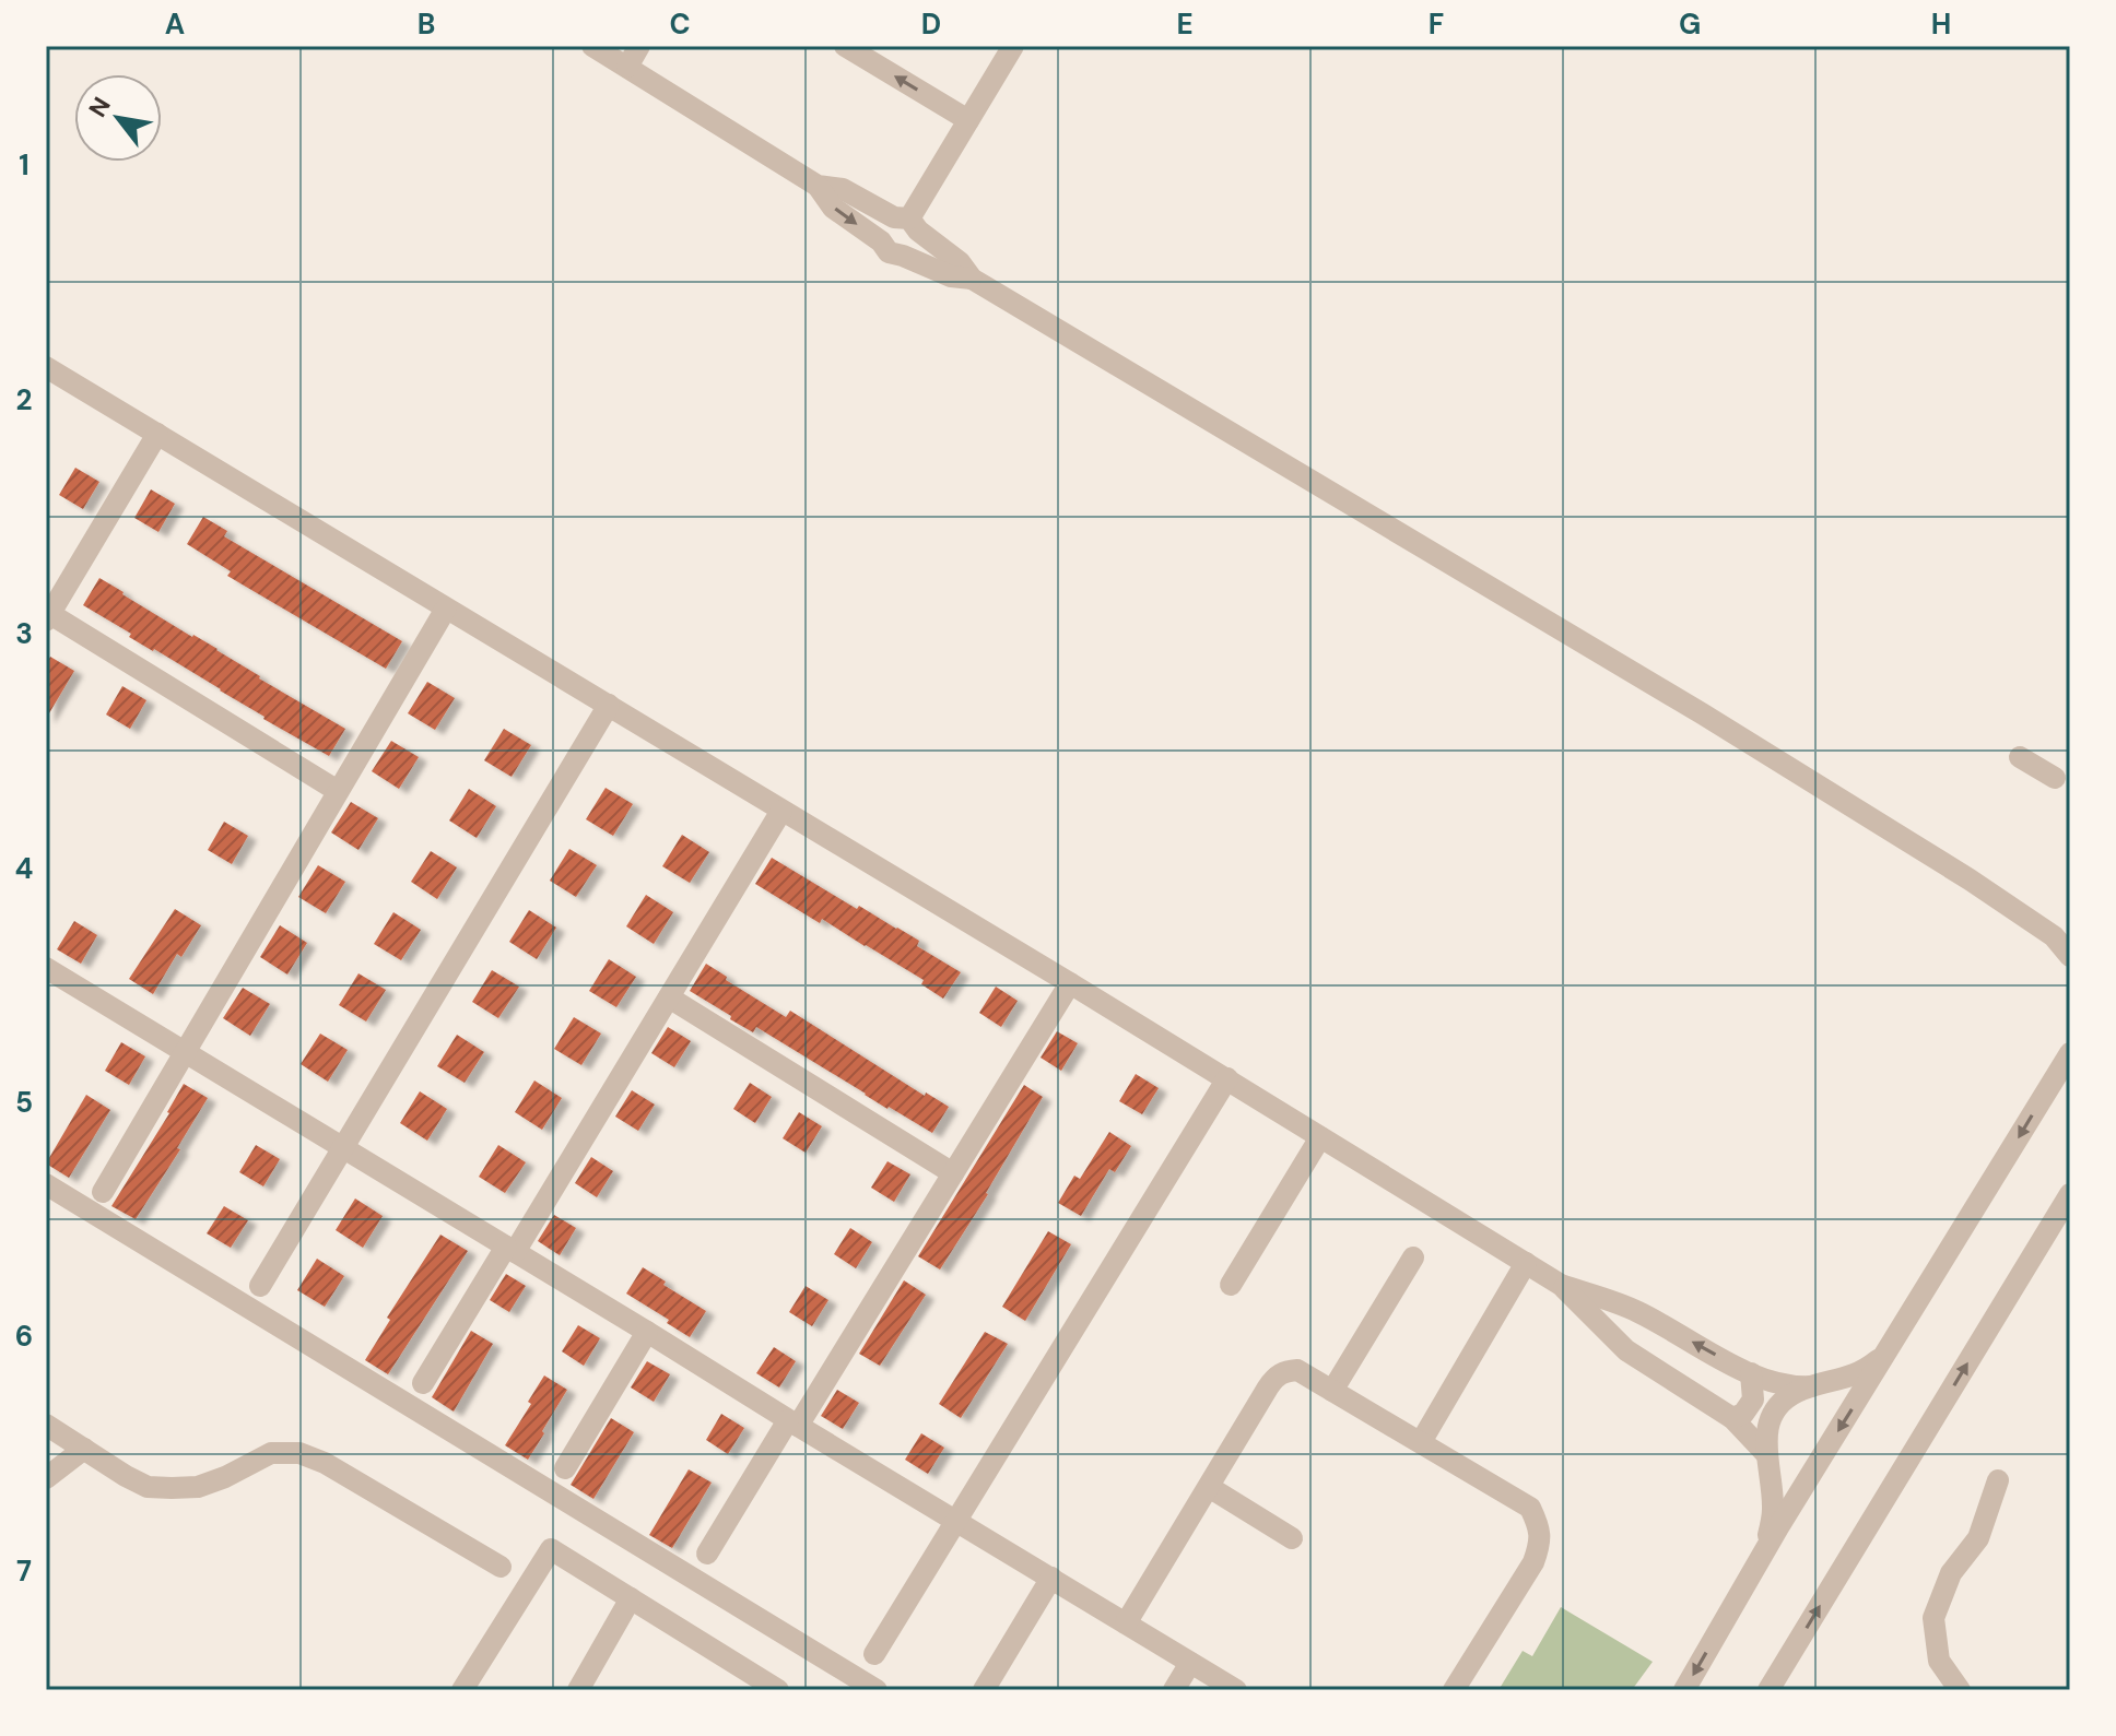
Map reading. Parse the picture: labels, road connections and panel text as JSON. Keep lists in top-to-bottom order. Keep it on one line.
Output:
{"north":"top left","grid":{"columns":["A","B","C","D","E","F","G","H"],"rows":["1","2","3","4","5","6","7"]}}
